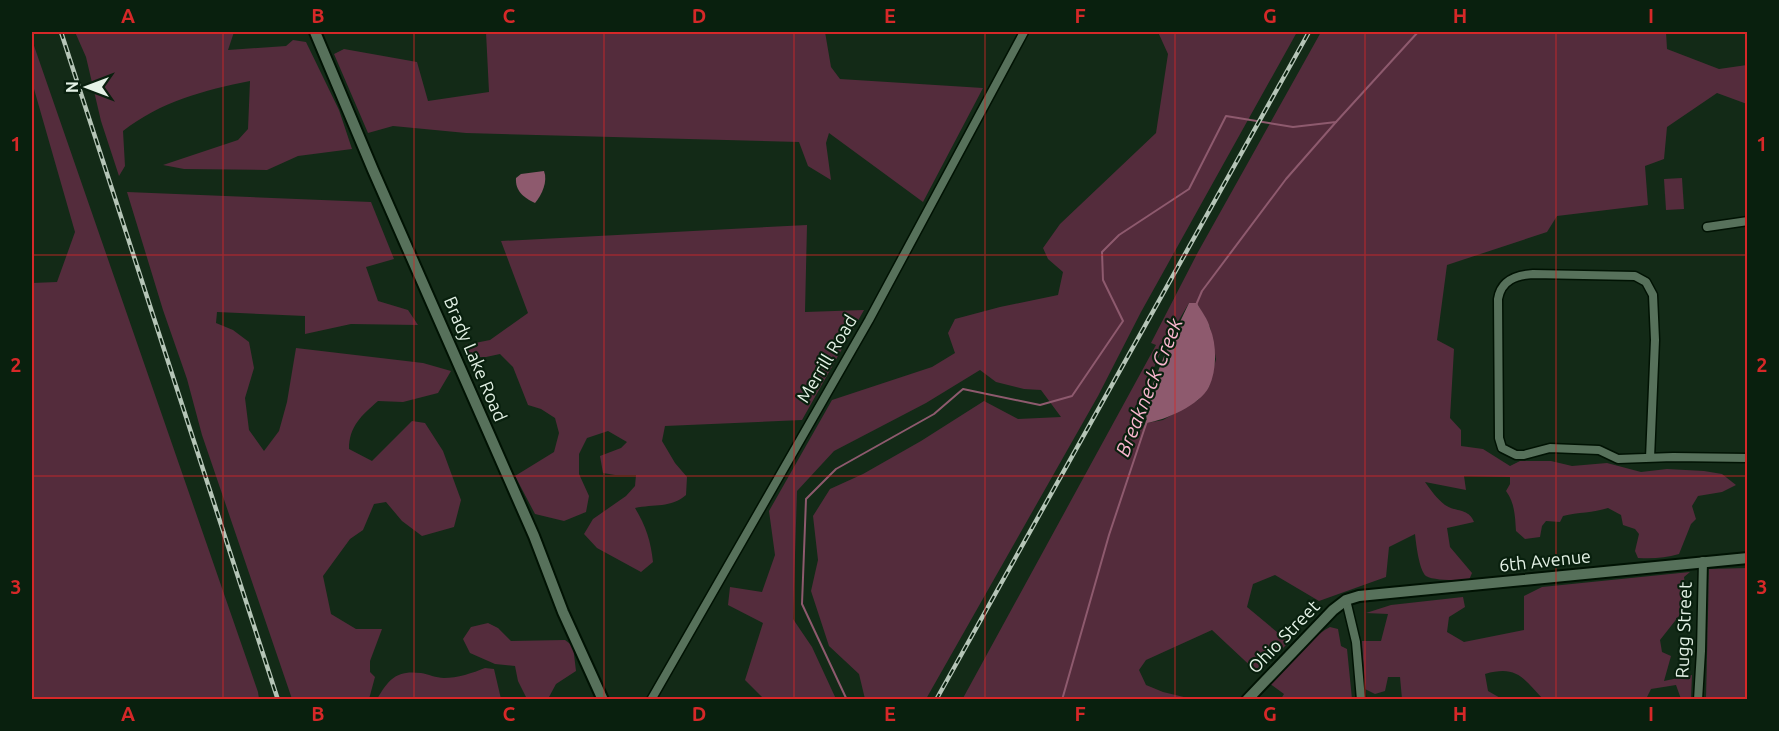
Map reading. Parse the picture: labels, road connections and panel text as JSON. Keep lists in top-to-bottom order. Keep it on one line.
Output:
{"streets":{"street":["Brady Lake Road","Merrill Road","6th Avenue","Rugg Street","Ohio Street"]},"crossings":[["6th Avenue","Rugg Street"],["6th Avenue","Ohio Street"]],"water":["Breakneck Creek"],"north":"left","grid":{"columns":["A","B","C","D","E","F","G","H","I"],"rows":["1","2","3"]}}
